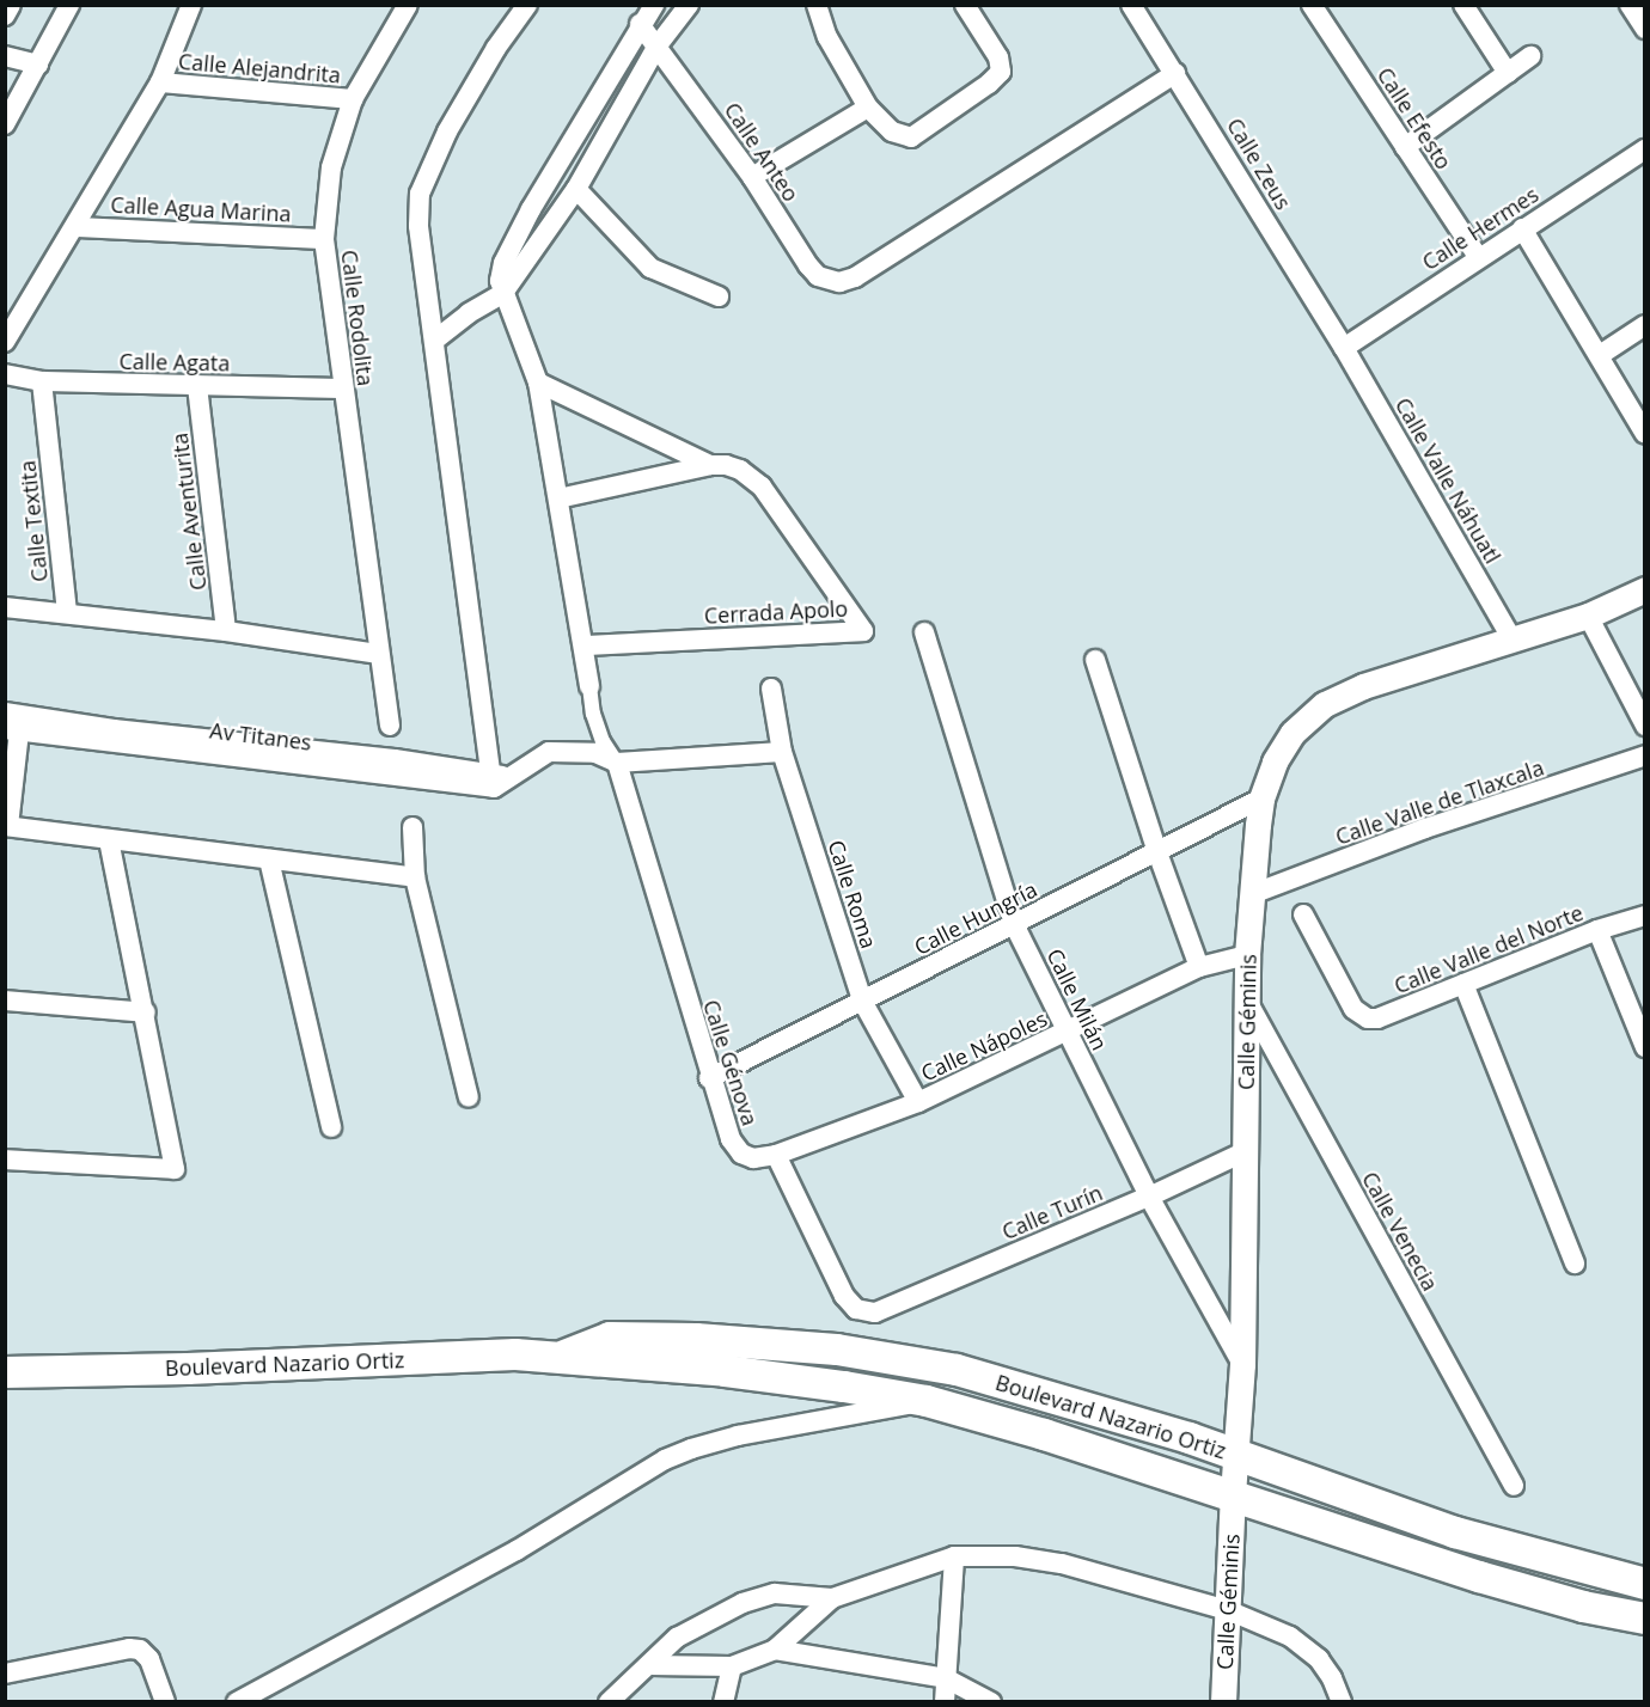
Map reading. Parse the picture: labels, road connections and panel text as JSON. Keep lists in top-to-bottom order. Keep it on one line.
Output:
{"streets":{"main road":["Boulevard Nazario Ortiz"],"street":["Calle Alejandrita","Calle Efesto","Calle Anteo","Calle Zeus","Calle Agua Marina","Calle Hermes","Calle Rodolita","Calle Agata","Calle Valle Náhuatl","Calle Aventurita","Calle Textita","Cerrada Apolo","Av Titanes","Calle Valle de Tlaxcala","Calle Roma","Calle Hungría","Calle Valle del Norte","Calle Milán","Calle Géminis","Calle Nápoles","Calle Génova","Calle Turín","Calle Venecia"]},"crossings":[["Calle Alejandrita","Calle Rodolita"],["Calle Efesto","Calle Hermes"],["Calle Anteo","Calle Zeus"],["Calle Zeus","Calle Hermes"],["Calle Zeus","Calle Valle Náhuatl"],["Calle Agua Marina","Calle Rodolita"],["Calle Hermes","Calle Valle Náhuatl"],["Calle Rodolita","Calle Agata"],["Calle Agata","Calle Aventurita"],["Calle Agata","Calle Textita"],["Calle Valle Náhuatl","Calle Géminis"],["Calle Valle de Tlaxcala","Calle Géminis"],["Calle Roma","Calle Hungría"],["Calle Roma","Calle Nápoles"],["Calle Hungría","Calle Milán"],["Calle Hungría","Calle Géminis"],["Calle Hungría","Calle Génova"],["Calle Milán","Calle Géminis"],["Calle Milán","Calle Nápoles"],["Calle Milán","Calle Turín"],["Calle Géminis","Calle Nápoles"],["Calle Géminis","Calle Turín"],["Calle Géminis","Calle Venecia"],["Calle Géminis","Boulevard Nazario Ortiz"],["Calle Nápoles","Calle Génova"],["Calle Nápoles","Calle Turín"],["Calle Génova","Calle Turín"]]}
